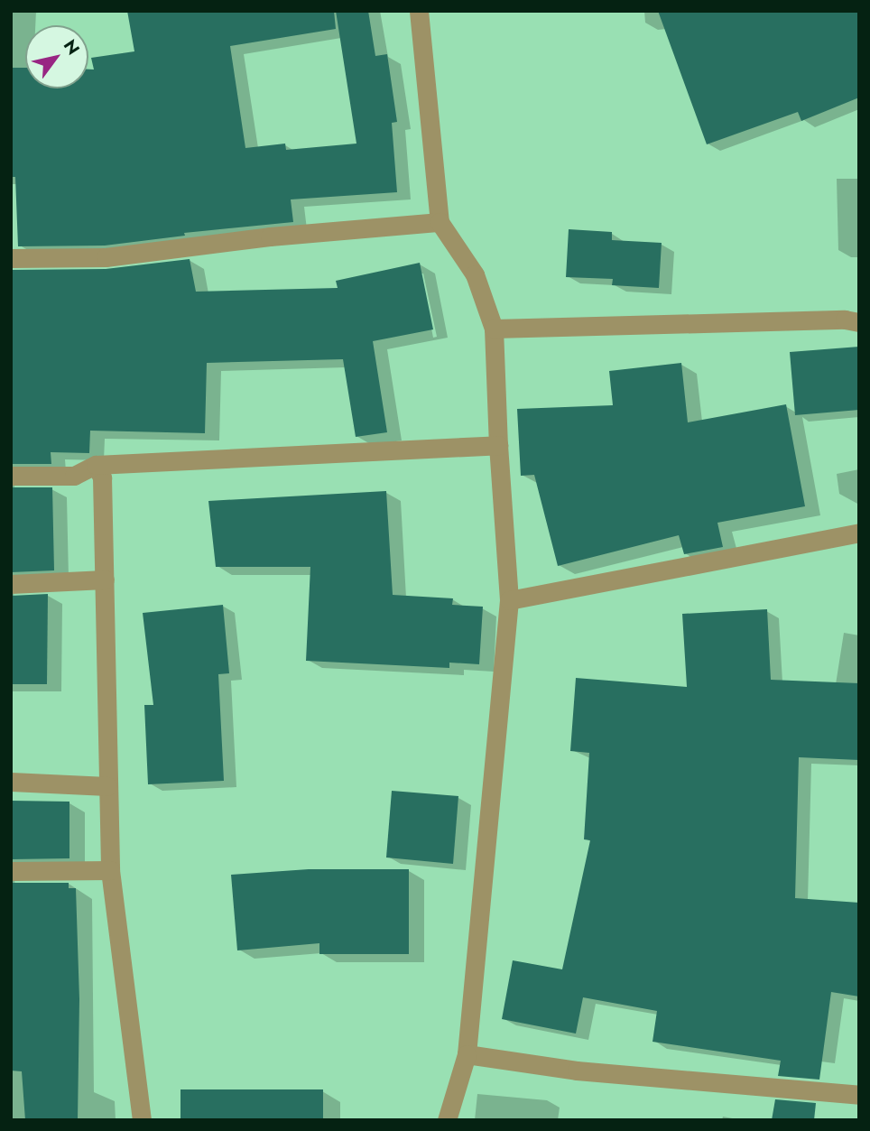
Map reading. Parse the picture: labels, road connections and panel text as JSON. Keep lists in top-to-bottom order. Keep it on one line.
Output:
{"north":"top right"}
